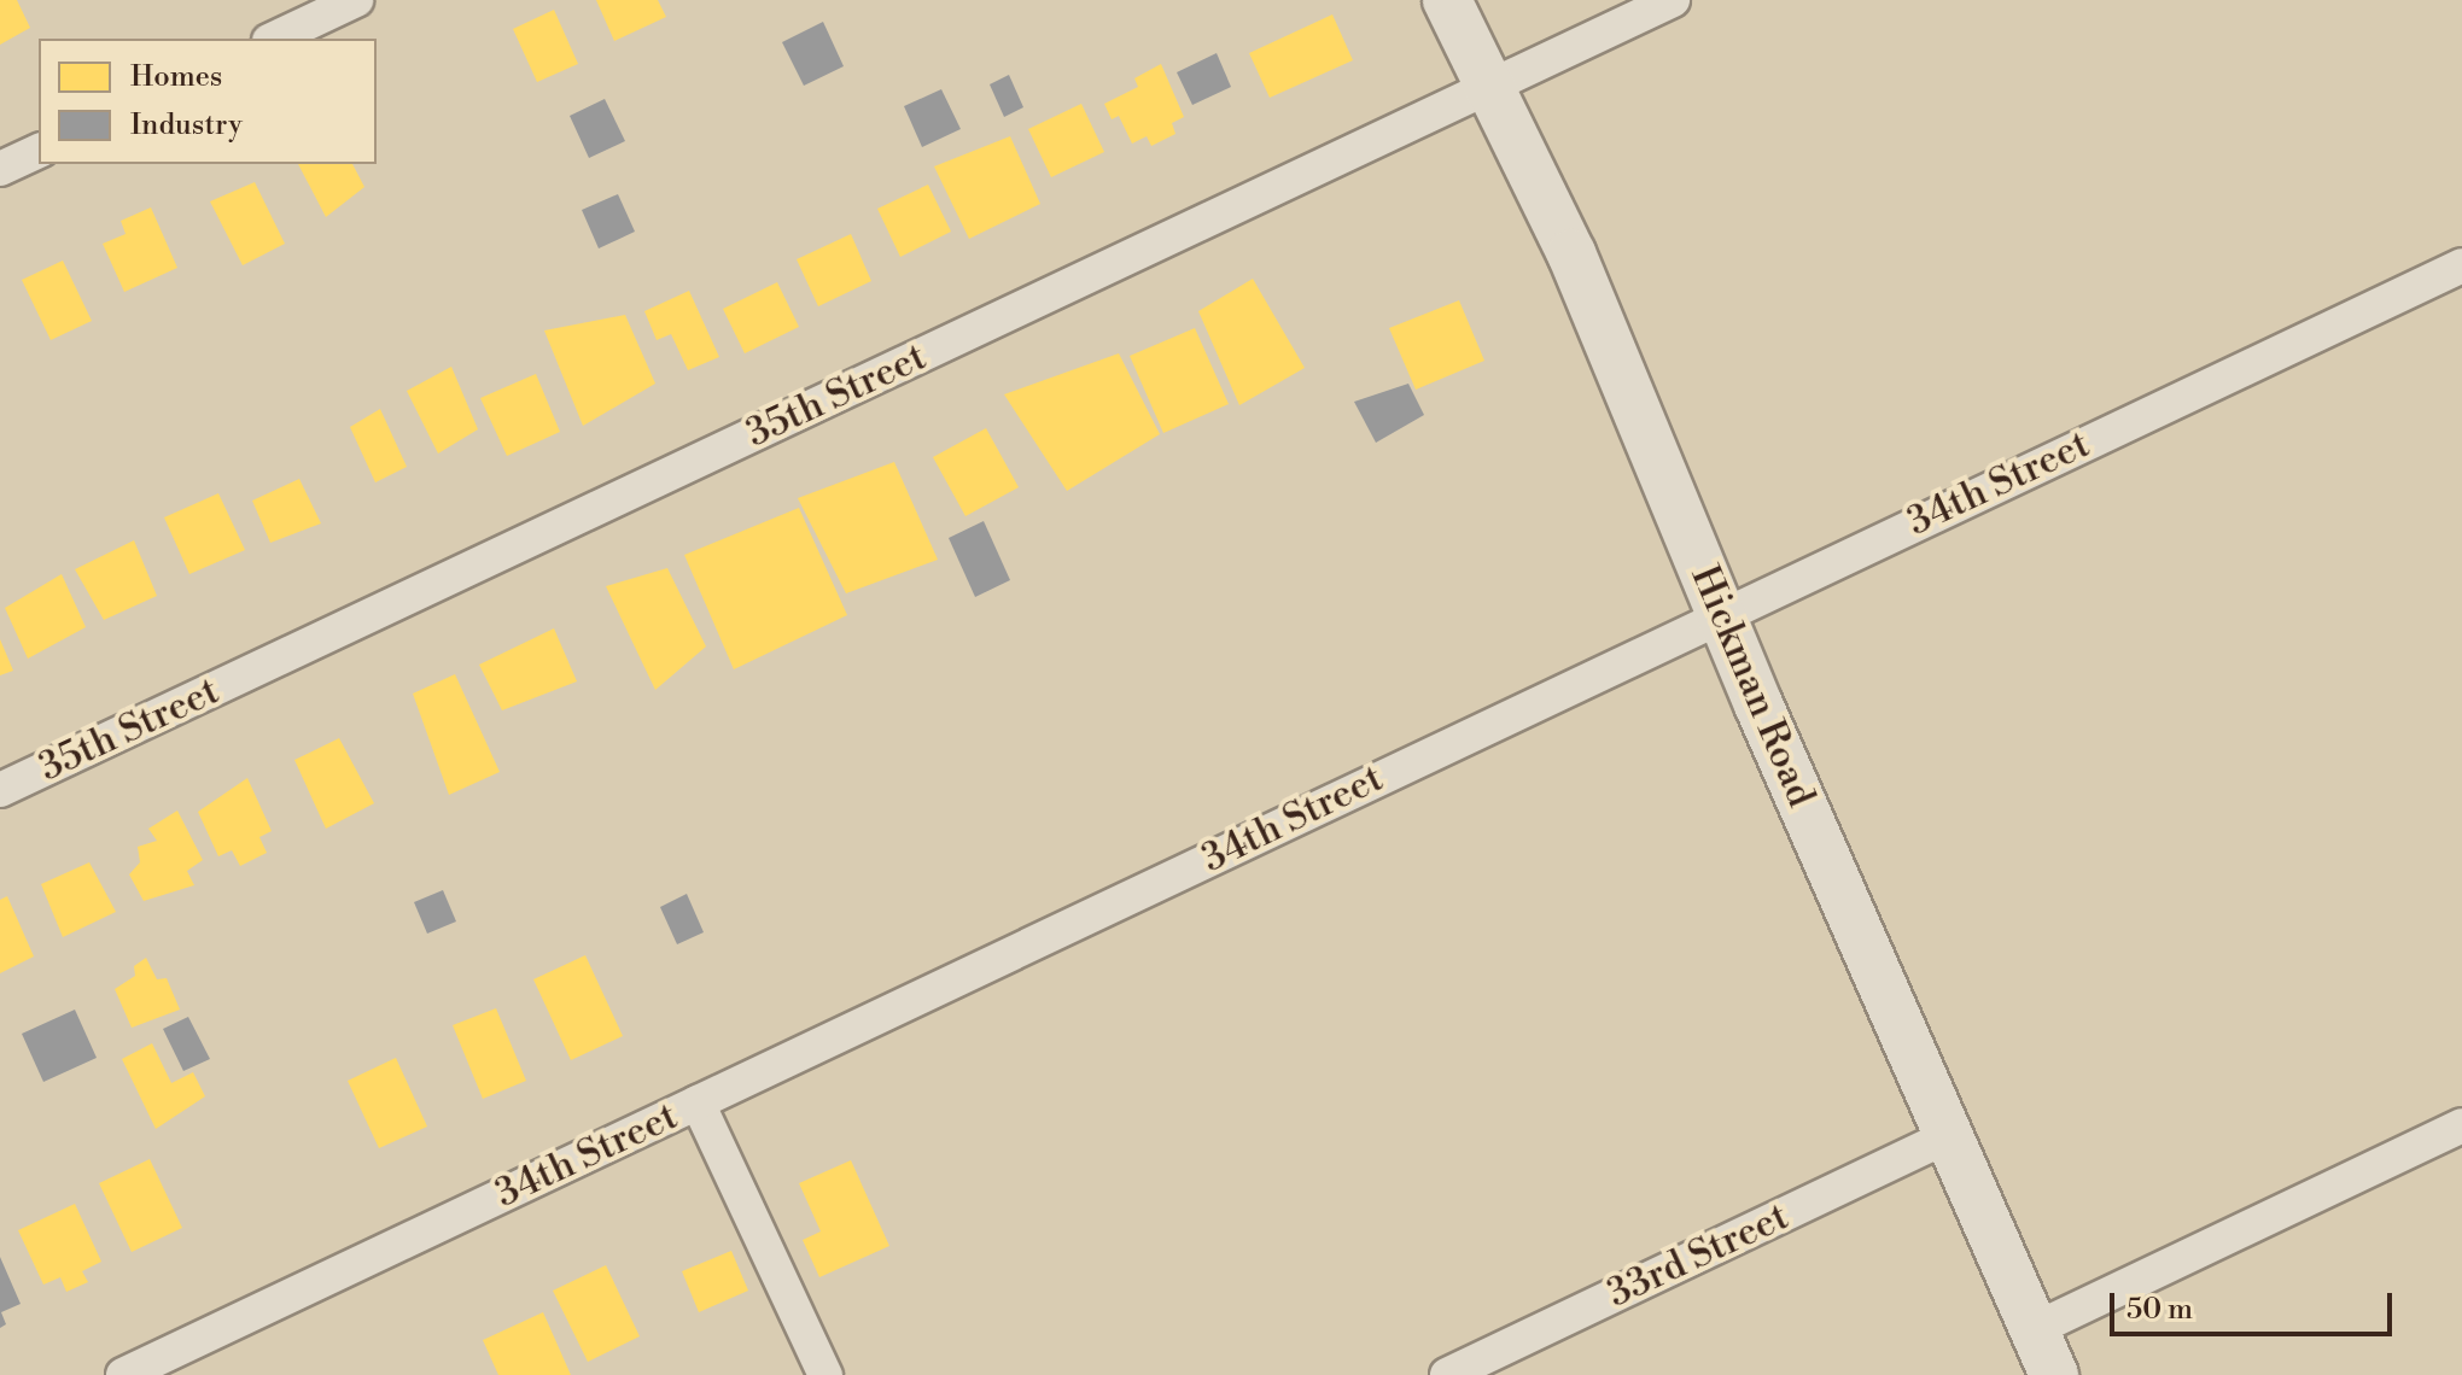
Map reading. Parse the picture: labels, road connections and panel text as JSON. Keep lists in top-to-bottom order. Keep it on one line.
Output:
{"streets":{"main road":["Hickman Road"],"street":["35th Street","34th Street","33rd Street"]},"crossings":[["35th Street","Hickman Road"],["34th Street","Hickman Road"],["Hickman Road","33rd Street"]],"legend":["Homes","Industry"],"scale_bar":"50 m"}
